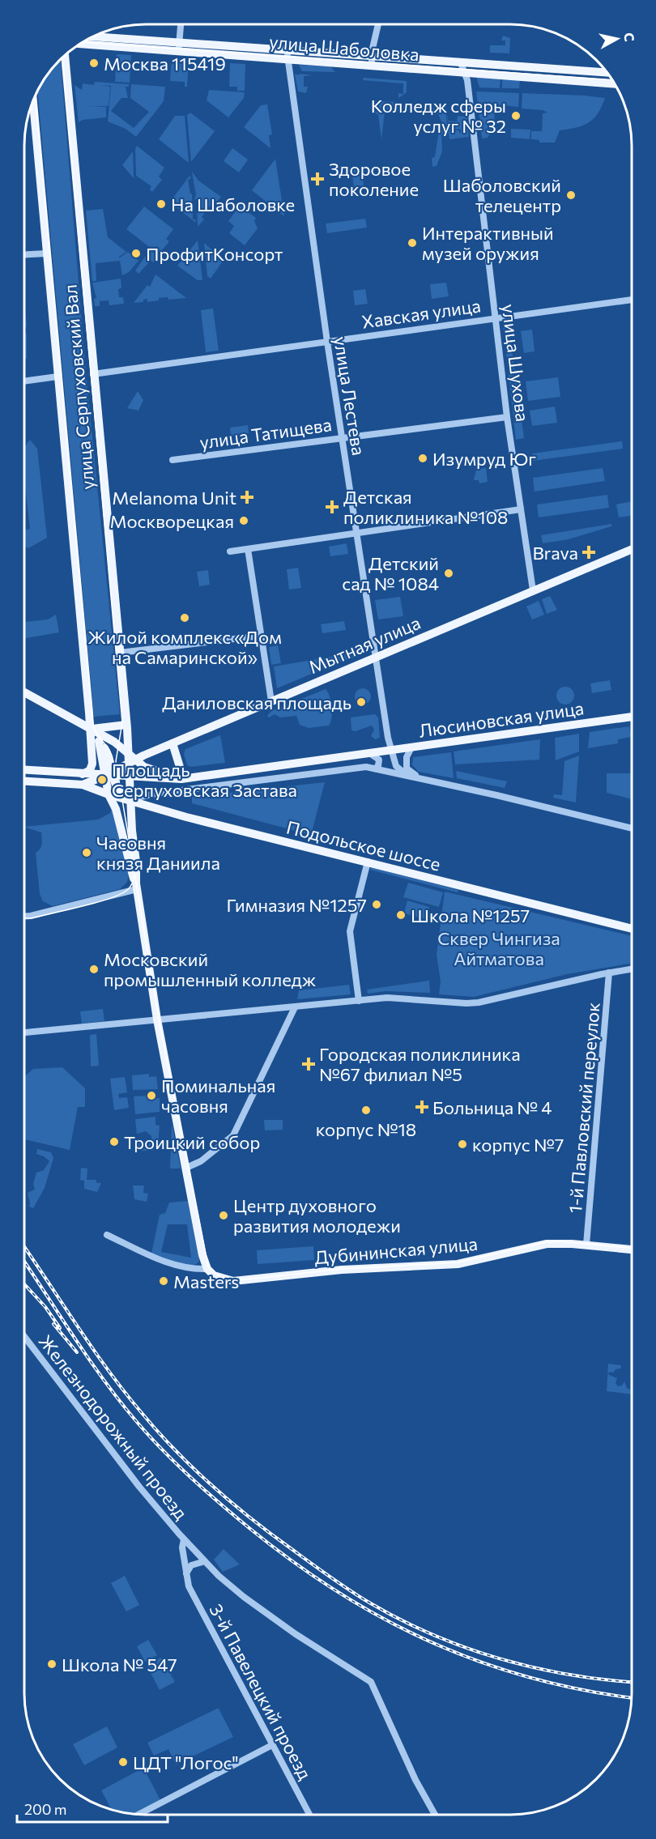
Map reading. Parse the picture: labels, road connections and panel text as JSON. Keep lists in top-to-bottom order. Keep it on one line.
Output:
{"streets":{"main road":["улица Шаболовка","улица Серпуховский Вал","Мытная улица","Люсиновская улица","Подольское шоссе","Дубининская улица"],"street":["Хавская улица","улица Шухова","улица Лестева","улица Татищева","1-й Павловский переулок","Железнодорожный проезд","3-й Павелецкий проезд"]},"crossings":[["улица Шаболовка","улица Шухова"],["улица Шаболовка","улица Лестева"],["Хавская улица","улица Шухова"],["Хавская улица","улица Серпуховский Вал"],["Хавская улица","улица Лестева"],["улица Шухова","улица Татищева"],["улица Шухова","Мытная улица"],["улица Лестева","улица Татищева"],["улица Лестева","Мытная улица"],["улица Лестева","Люсиновская улица"],["1-й Павловский переулок","Дубининская улица"],["Железнодорожный проезд","3-й Павелецкий проезд"]],"parks":["Сквер Чингиза Айтматова"],"places":{"other":["Москва 115419","Колледж сферы услуг № 32","Шаболовский телецентр","На Шаболовке","Интерактивный музей оружия","ПрофитКонсорт","Изумруд Юг","Москворецкая","Детский сад № 1084","Жилой комплекс «Дом на Самаринской»","Даниловская площадь","Площадь Серпуховская Застава","Часовня князя Даниила","Гимназия №1257","Школа №1257","Московский промышленный колледж","Поминальная часовня","корпус №18","Троицкий собор","корпус №7","Центр духовного развития молодежи","Masters","Школа № 547","ЦДТ \"Логос\""],"health":["Здоровое поколение","Melanoma Unit","Детская поликлиника №108","Brava","Городская поликлиника №67 филиал №5","Больница № 4"]},"scale_bar":"200 m","north":"right"}
